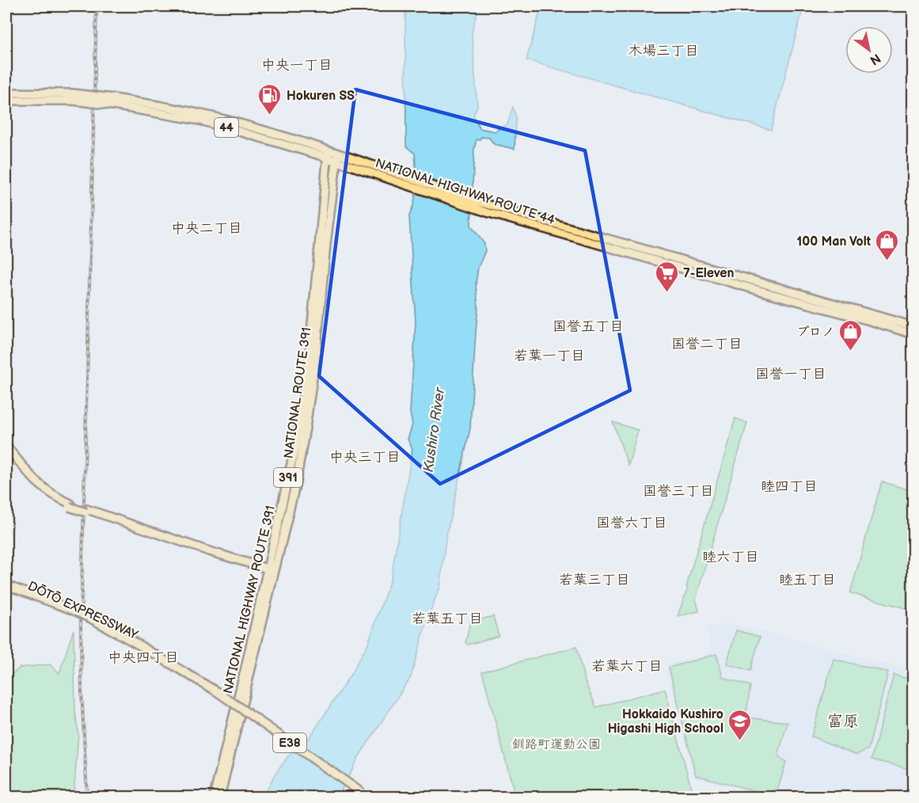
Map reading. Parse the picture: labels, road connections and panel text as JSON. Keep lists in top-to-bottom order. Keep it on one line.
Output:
{"streets":{"highway":["44","NATIONAL HIGHWAY ROUTE 44","NATIONAL ROUTE 391","391","NATIONAL HIGHWAY ROUTE 391","DŌTŌ EXPRESSWAY","E38"]},"crossings":[["NATIONAL HIGHWAY ROUTE 44","NATIONAL ROUTE 391"],["NATIONAL HIGHWAY ROUTE 44","NATIONAL HIGHWAY ROUTE 391"]],"districts":["木場三丁目","中央一丁目","中央二丁目","国誉五丁目","国誉二丁目","若葉一丁目","国誉一丁目","中央三丁目","睦四丁目","国誉三丁目","国誉六丁目","睦六丁目","若葉三丁目","睦五丁目","若葉五丁目","中央四丁目","若葉六丁目","富原"],"water":["Kushiro River"],"parks":["釧路町運動公園"],"places":{"fuel station":["Hokuren SS"],"shop":["100 Man Volt","プロノ"],"supermarket":["7-Eleven"],"school or university":["Hokkaido Kushiro Higashi High School"]},"north":"bottom right"}
